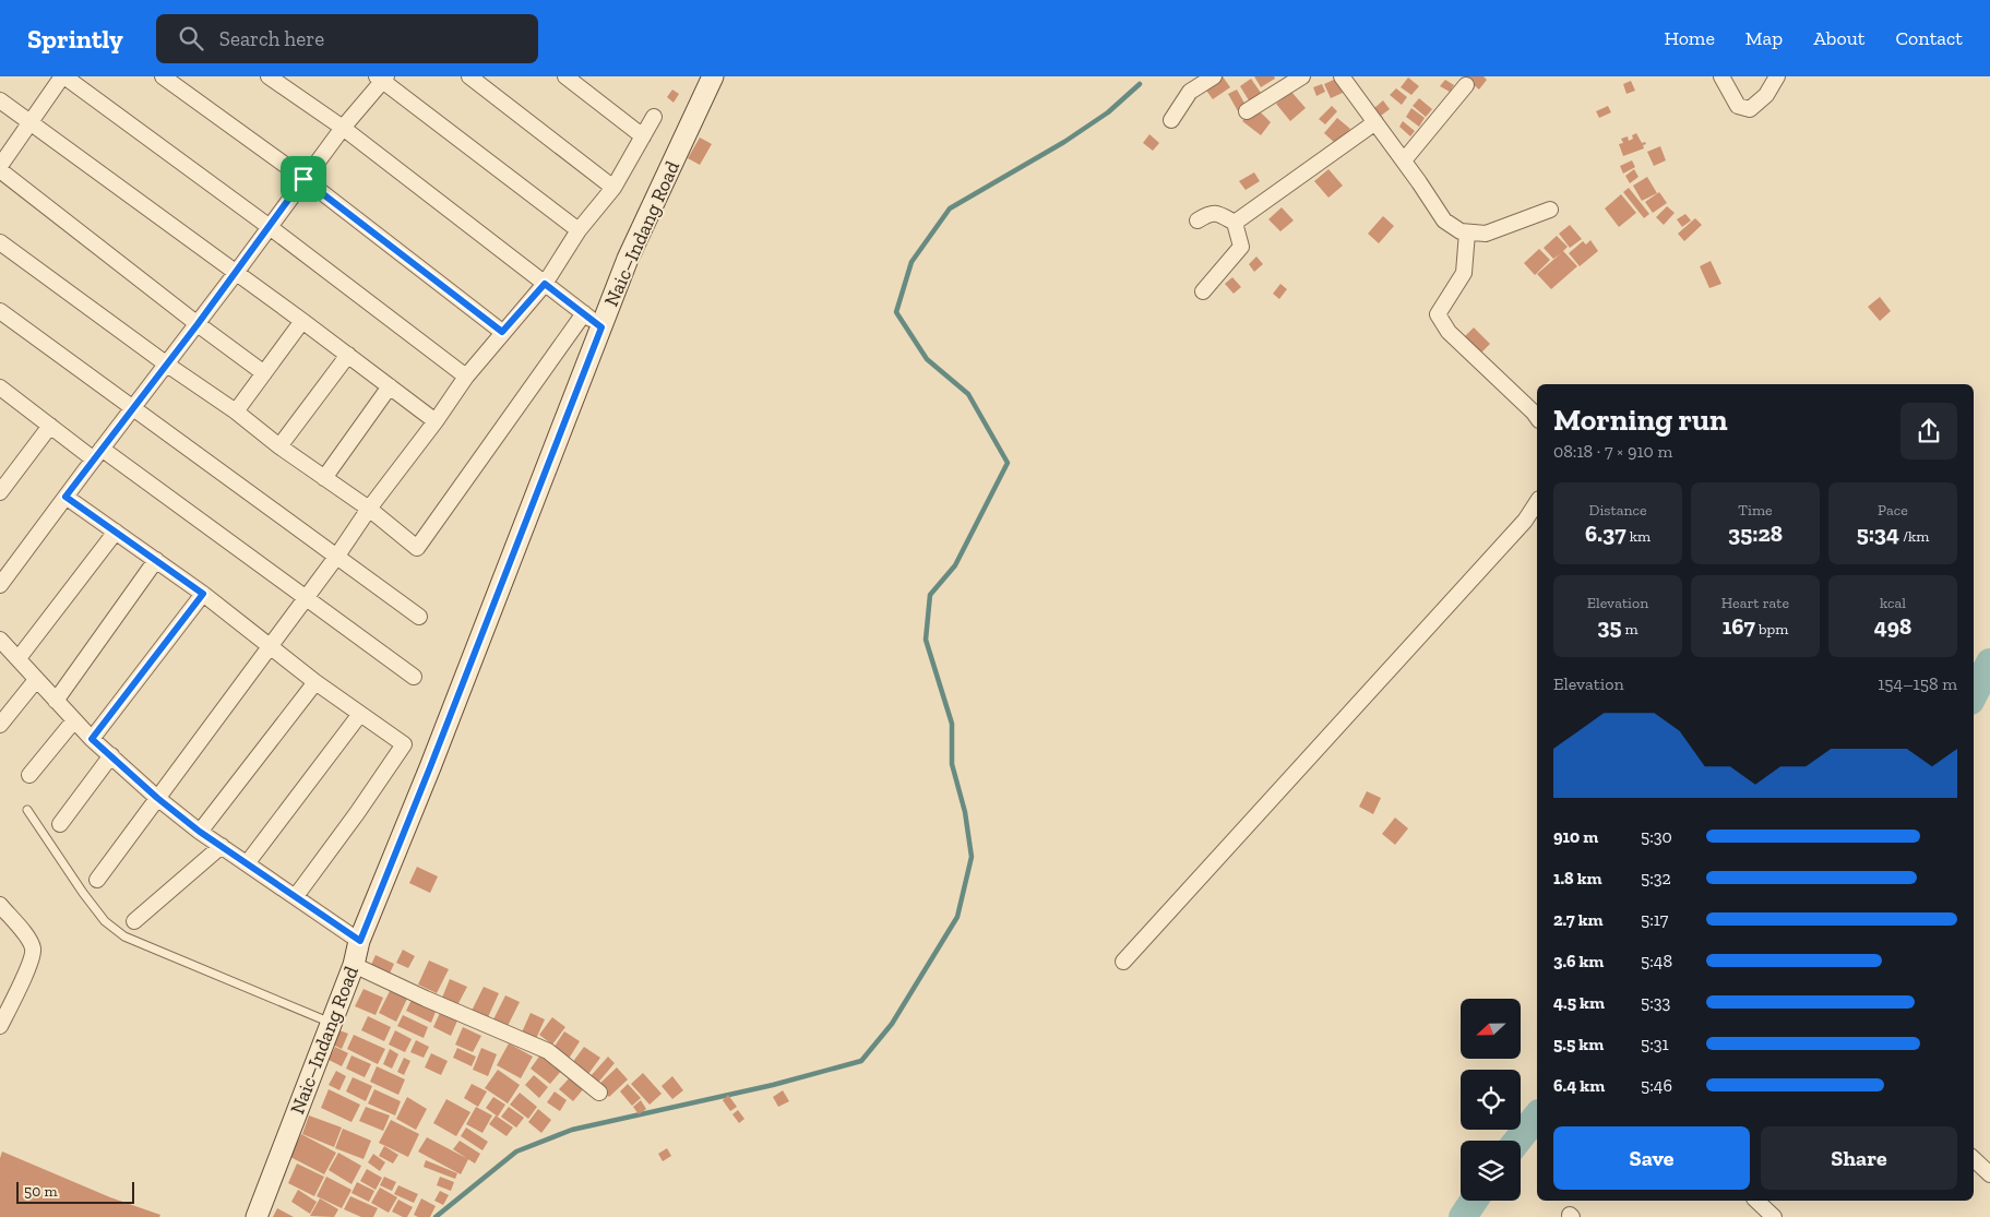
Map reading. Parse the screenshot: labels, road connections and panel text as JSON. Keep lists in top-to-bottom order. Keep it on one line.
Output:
{"streets":{"main road":["Naic–Indang Road"]},"scale_bar":"50 m","north":"left","page":{"header":"Sprintly","search":"Search here","nav":["Home","Map","About","Contact"],"heading":["Morning run","08:18 · 7 × 910 m"],"stats":[["Distance","6.37 km"],["Time","35:28"],["Pace","5:34 /km"],["Elevation","35 m"],["Heart rate","167 bpm"],["kcal","498"]],"chart":["Elevation","154–158 m"],"list":[{"name":"910 m","note":"5:30"},{"name":"1.8 km","note":"5:32"},{"name":"2.7 km","note":"5:17"},{"name":"3.6 km","note":"5:48"},{"name":"4.5 km","note":"5:33"},{"name":"5.5 km","note":"5:31"},{"name":"6.4 km","note":"5:46"}],"buttons":["Save","Share"],"scale":"50 m"}}
